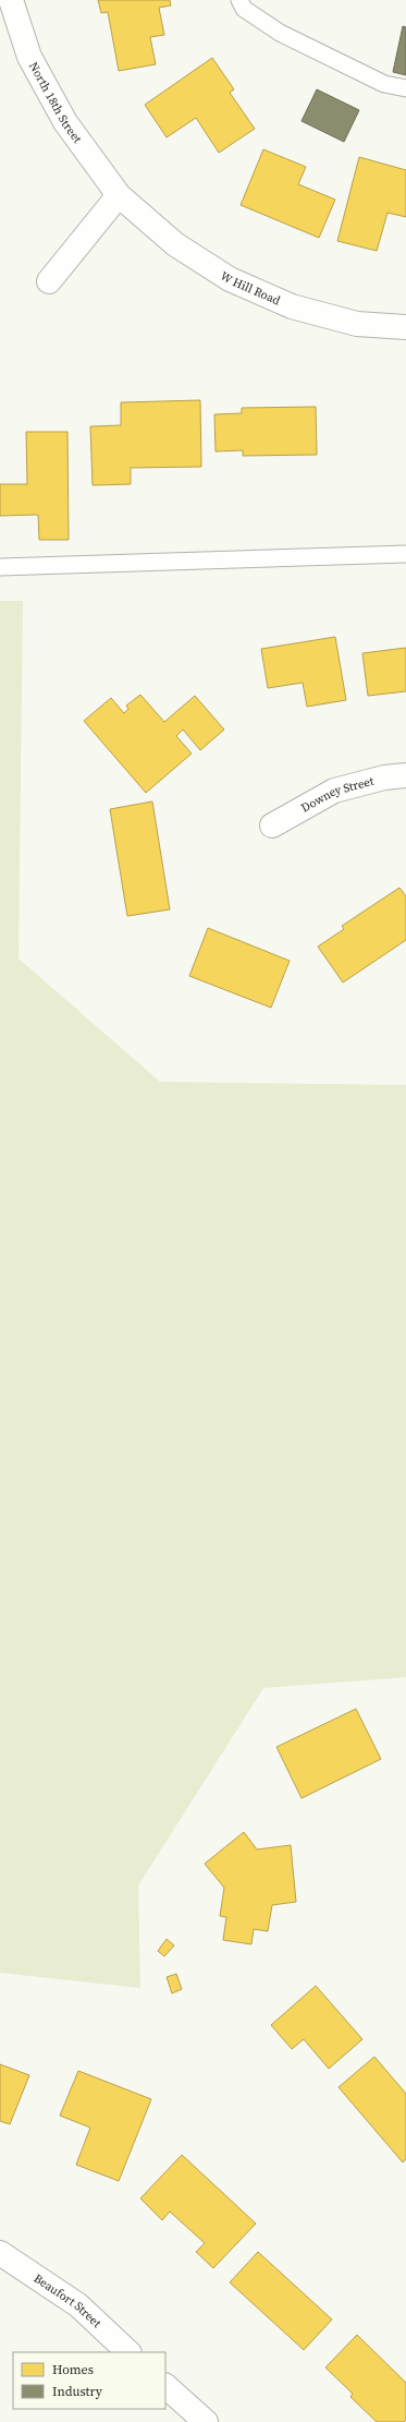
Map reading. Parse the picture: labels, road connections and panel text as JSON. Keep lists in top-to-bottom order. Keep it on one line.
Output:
{"streets":{"street":["North 18th Street","W Hill Road","Downey Street","Beaufort Street"]},"crossings":[["North 18th Street","W Hill Road"]],"legend":["Homes","Industry"]}
